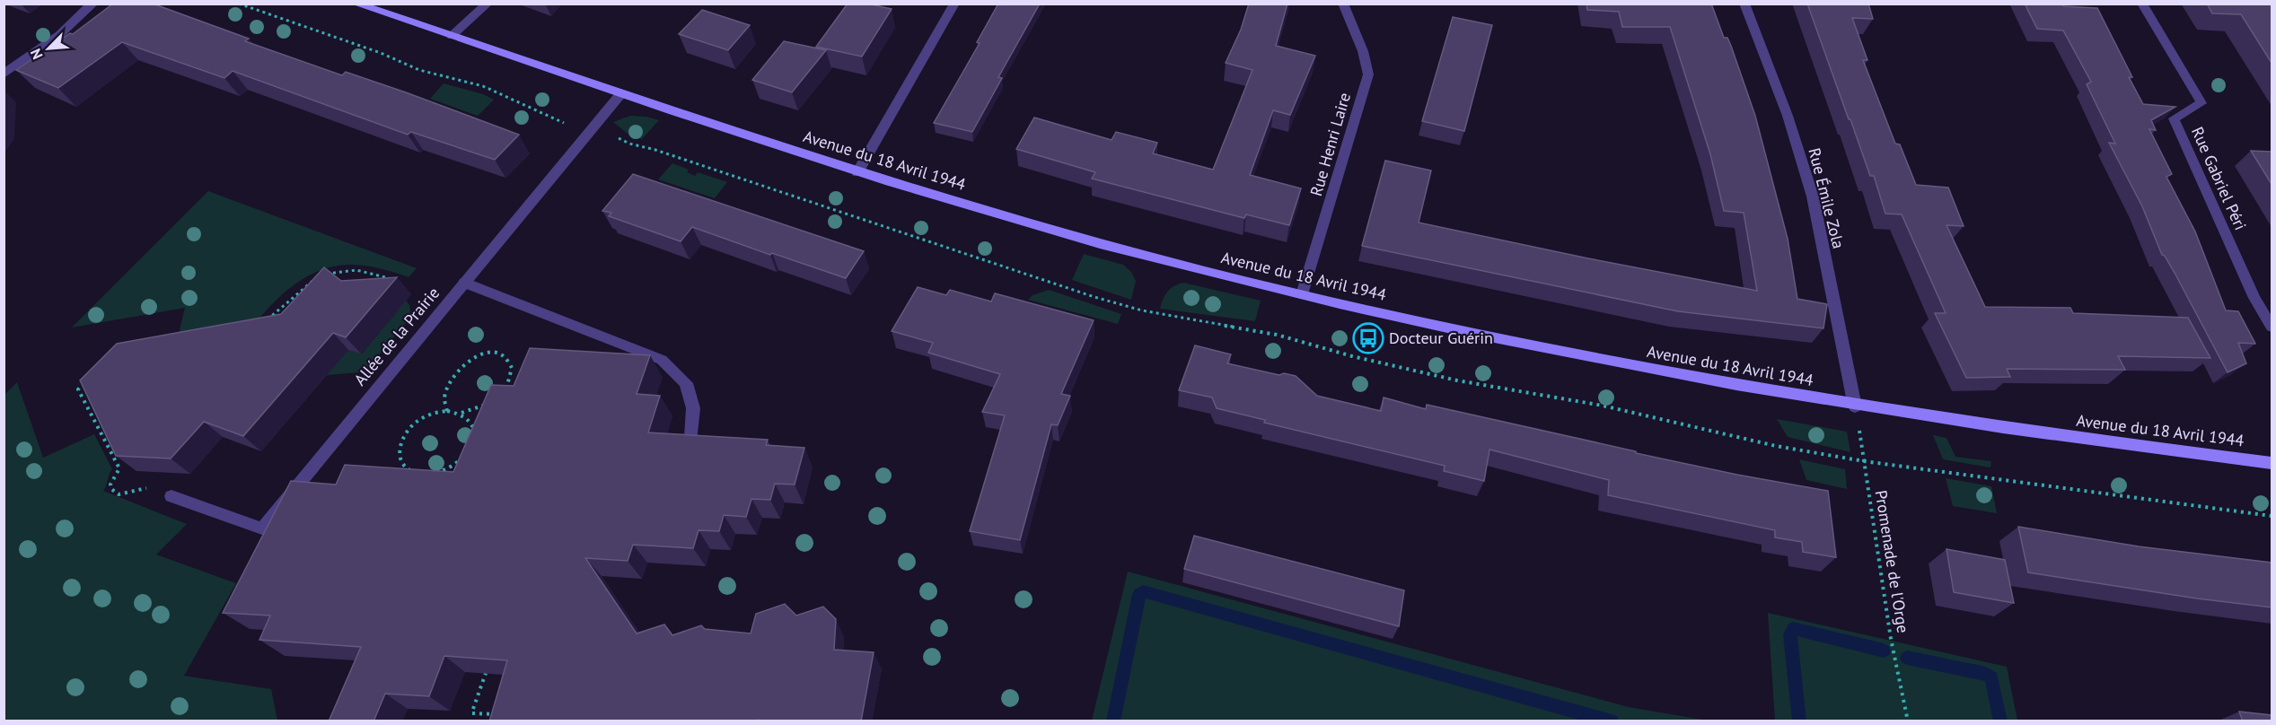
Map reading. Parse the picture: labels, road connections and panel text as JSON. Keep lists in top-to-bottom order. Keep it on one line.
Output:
{"streets":{"street":["Rue Henri Laire","Avenue du 18 Avril 1944","Rue Gabriel Péri","Rue Émile Zola","Allée de la Prairie"],"path":["Promenade de l'Orge"]},"crossings":[["Rue Henri Laire","Avenue du 18 Avril 1944"],["Avenue du 18 Avril 1944","Rue Émile Zola"],["Avenue du 18 Avril 1944","Allée de la Prairie"],["Avenue du 18 Avril 1944","Promenade de l'Orge"],["Rue Émile Zola","Promenade de l'Orge"]],"places":{"bus stop":["Docteur Guérin"]},"north":"bottom left"}
